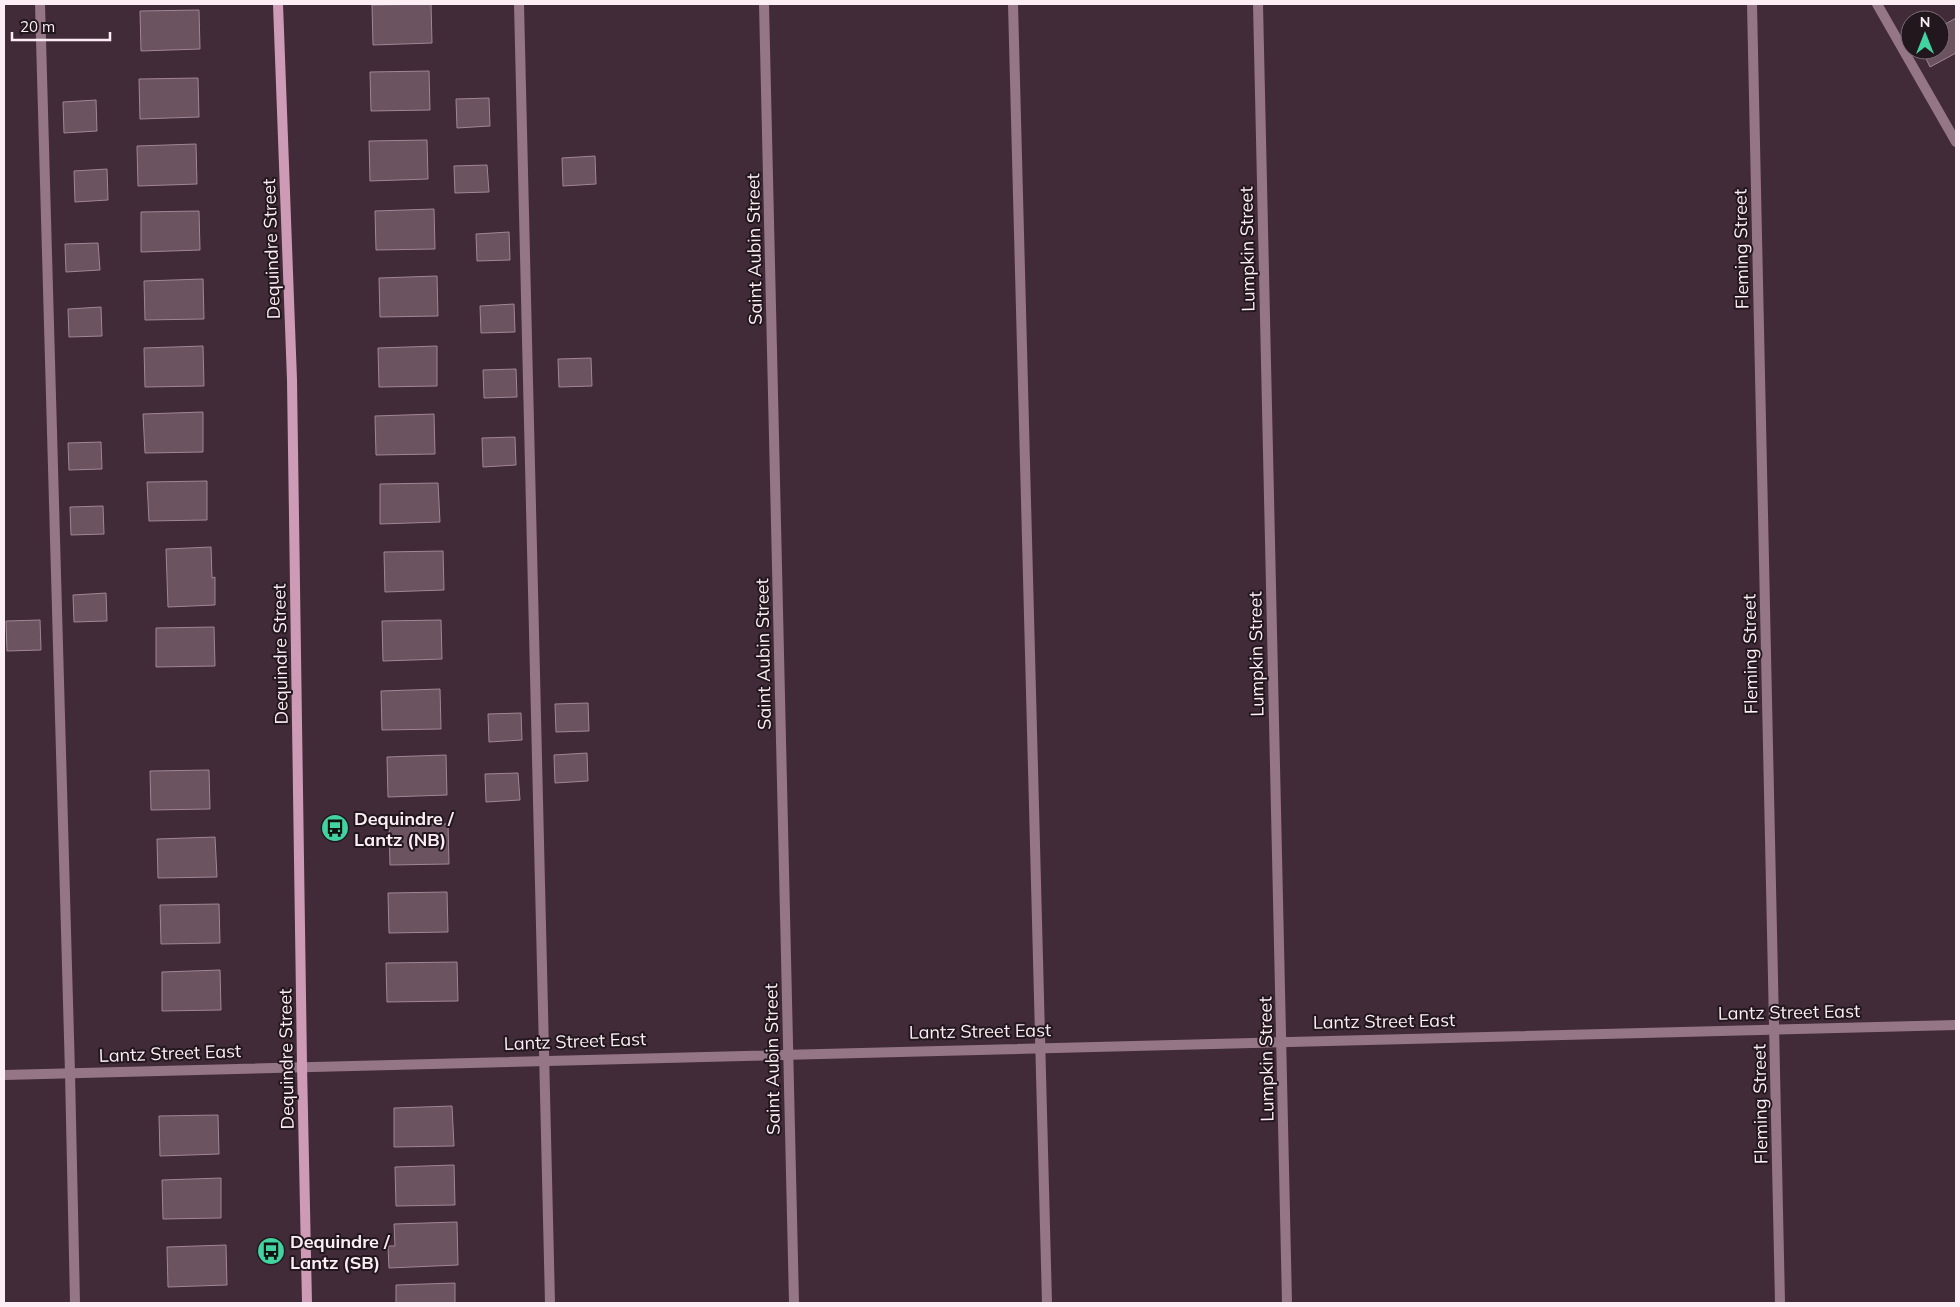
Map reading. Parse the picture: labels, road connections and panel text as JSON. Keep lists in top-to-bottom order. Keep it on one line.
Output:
{"streets":{"street":["Dequindre Street","Saint Aubin Street","Lumpkin Street","Fleming Street","Lantz Street East"]},"crossings":[["Dequindre Street","Lantz Street East"],["Saint Aubin Street","Lantz Street East"],["Lumpkin Street","Lantz Street East"],["Fleming Street","Lantz Street East"]],"places":{"bus stop":["Dequindre / Lantz (NB)","Dequindre / Lantz (SB)"]},"scale_bar":"20 m","north":"top"}
